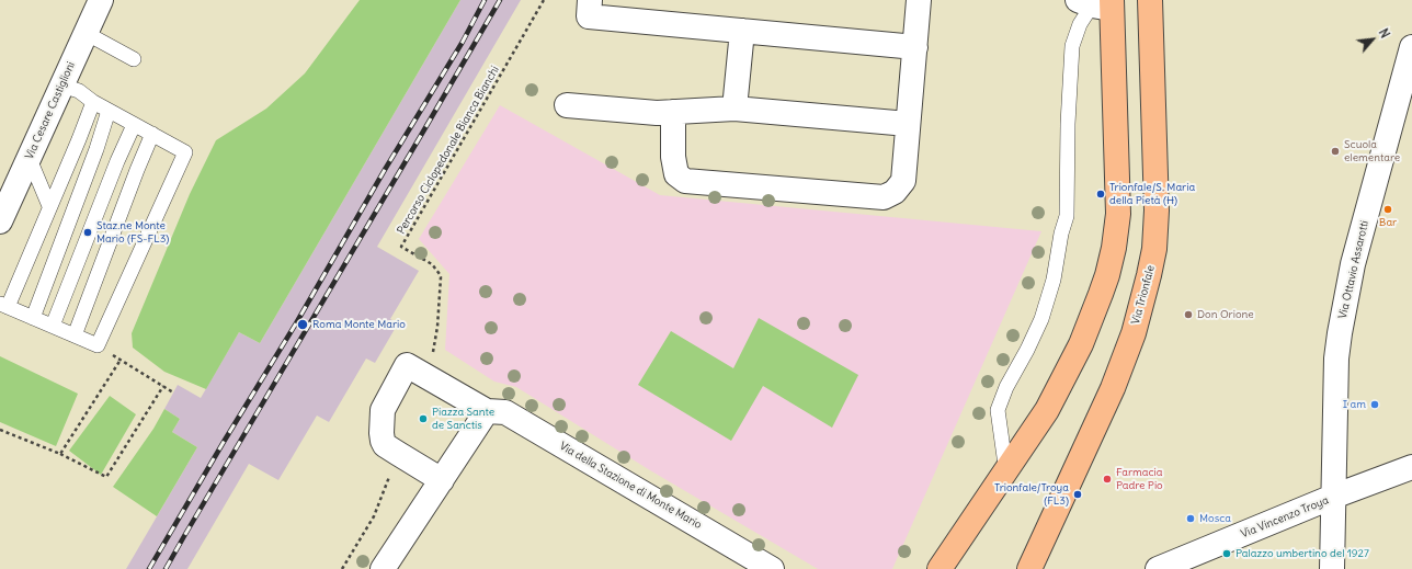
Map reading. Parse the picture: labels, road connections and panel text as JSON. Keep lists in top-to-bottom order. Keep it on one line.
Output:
{"streets":{"main road":["Via Trionfale"],"street":["Via Cesare Castiglioni","Via Ottavio Assarotti","Via della Stazione di Monte Mario","Via Vincenzo Troya"],"path":["Percorso Ciclopedonale Bianca Bianchi"]},"crossings":[["Via Ottavio Assarotti","Via Vincenzo Troya"]],"places":["Scuola elementare","Trionfale/S. Maria della Pietà (H)","Bar","Staz.ne Monte Mario (FS-FL3)","Don Orione","Roma Monte Mario","I am","Piazza Sante de Sanctis","Farmacia Padre Pio","Trionfale/Troya (FL3)","Mosca","Palazzo umbertino del 1927"],"north":"top right"}
